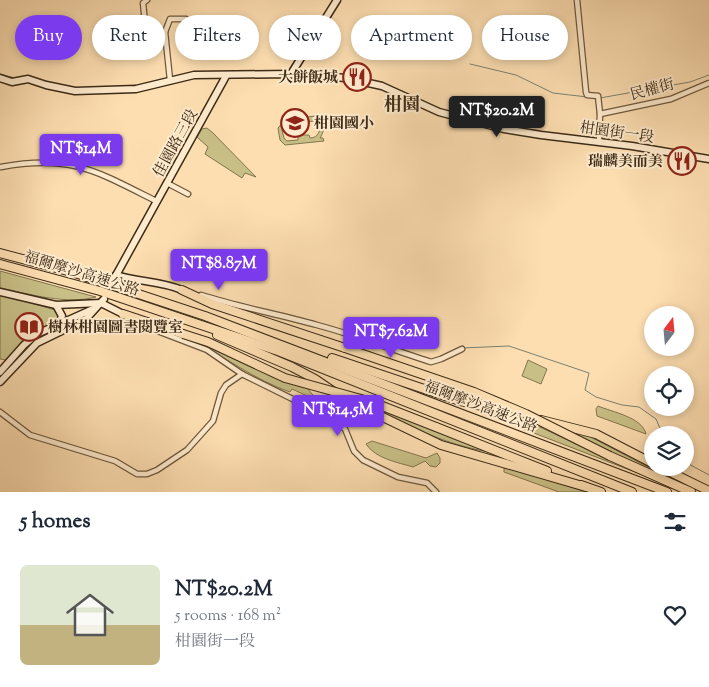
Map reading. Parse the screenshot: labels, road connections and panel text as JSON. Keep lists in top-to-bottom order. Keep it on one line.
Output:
{"streets":{"highway":["福爾摩沙高速公路"],"street":["民權街","柑園街一段","佳園路三段"]},"districts":["柑園"],"places":{"restaurant":["大餅飯城","瑞麟美而美"],"school or university":["柑園國小"],"library":["樹林柑園圖書閱覽室"]},"north":"top","page":{"chip":["Buy","Rent","Filters","New","Apartment","House"],"price":["NT$20.2M","NT$14M","NT$8.87M","NT$7.62M","NT$14.5M"],"heading":"5 homes","list":[{"name":"NT$20.2M","note":"5 rooms · 168 m² · 柑園街一段"}]}}
